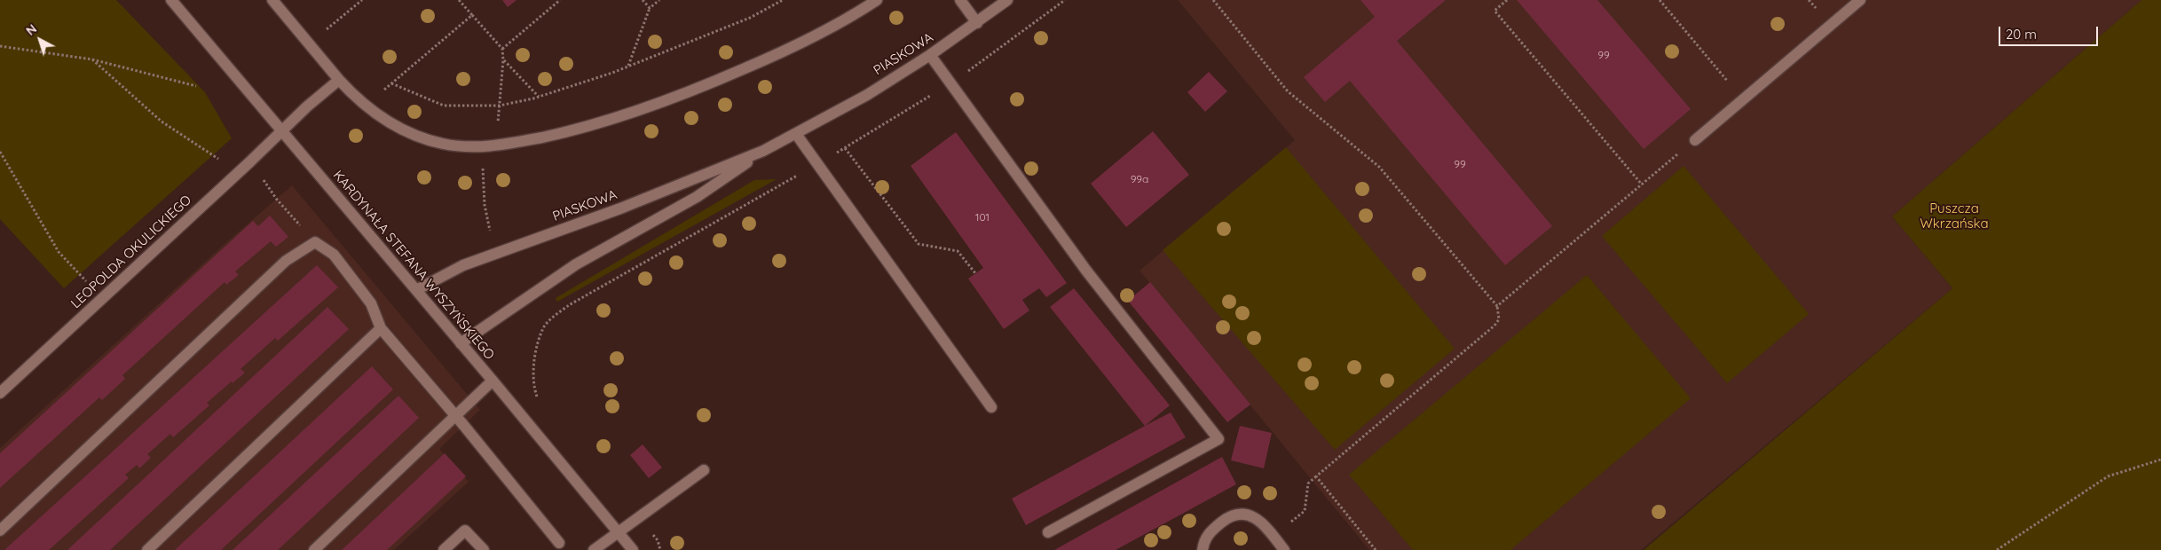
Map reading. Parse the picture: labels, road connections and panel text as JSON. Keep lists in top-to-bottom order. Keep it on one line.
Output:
{"streets":{"street":["PIASKOWA","LEOPOLDA OKULICKIEGO","KARDYNAŁA STEFANA WYSZYŃSKIEGO"]},"crossings":[["PIASKOWA","KARDYNAŁA STEFANA WYSZYŃSKIEGO"],["LEOPOLDA OKULICKIEGO","KARDYNAŁA STEFANA WYSZYŃSKIEGO"]],"parks":["Puszcza Wkrzańska"],"house_numbers":["99","99","99a","101"],"scale_bar":"20 m","north":"top left"}
